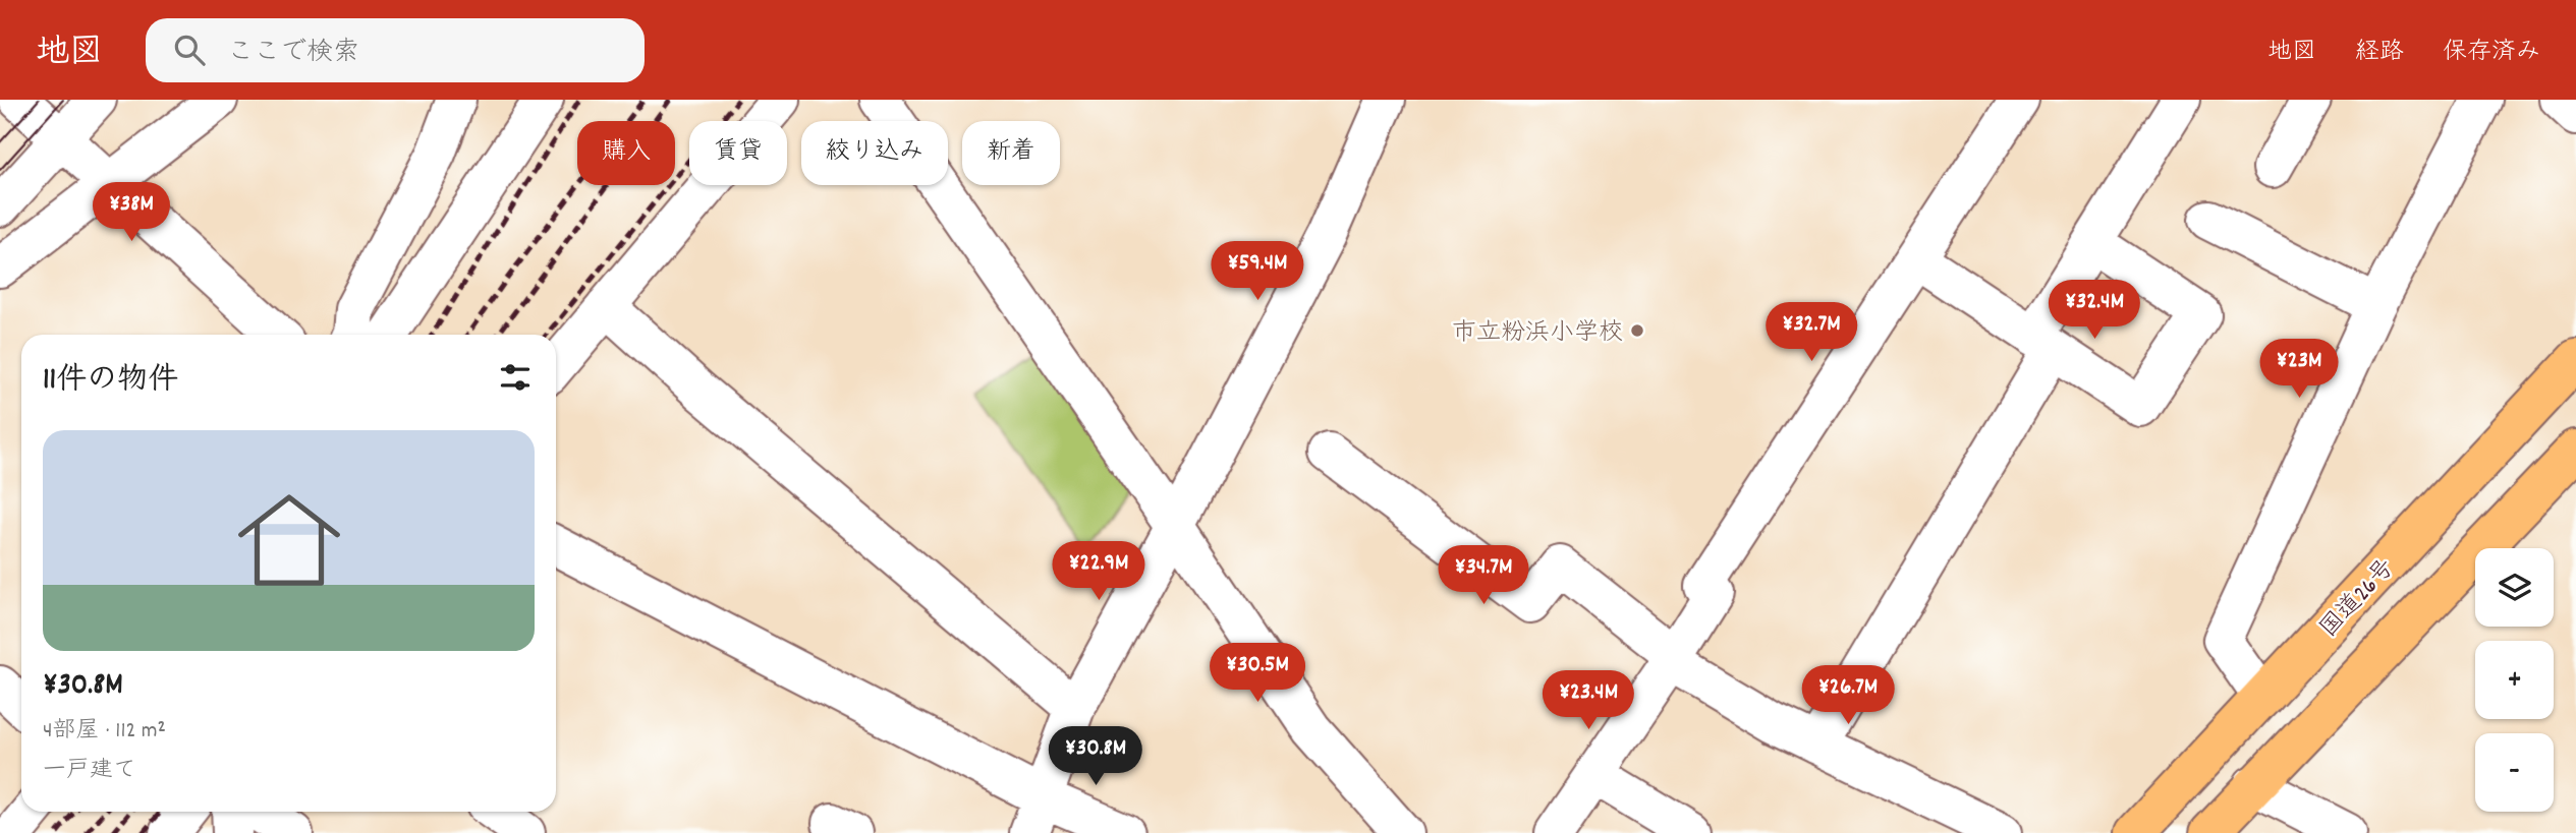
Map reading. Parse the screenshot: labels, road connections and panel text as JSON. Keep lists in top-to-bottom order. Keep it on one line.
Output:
{"streets":{"highway":["国道26号"]},"places":["市立粉浜小学校"],"page":{"header":"地図","search":"ここで検索","nav":["地図","経路","保存済み"],"chip":["購入","賃貸","絞り込み","新着"],"price":["¥38M","¥59.4M","¥32.4M","¥32.7M","¥23M","¥22.9M","¥34.7M","¥30.5M","¥26.7M","¥23.4M","¥30.8M"],"heading":"11件の物件","list":[{"name":"¥30.8M","note":"4部屋 · 112 m² · 一戸建て"}],"map_buttons":["+","−"]}}
